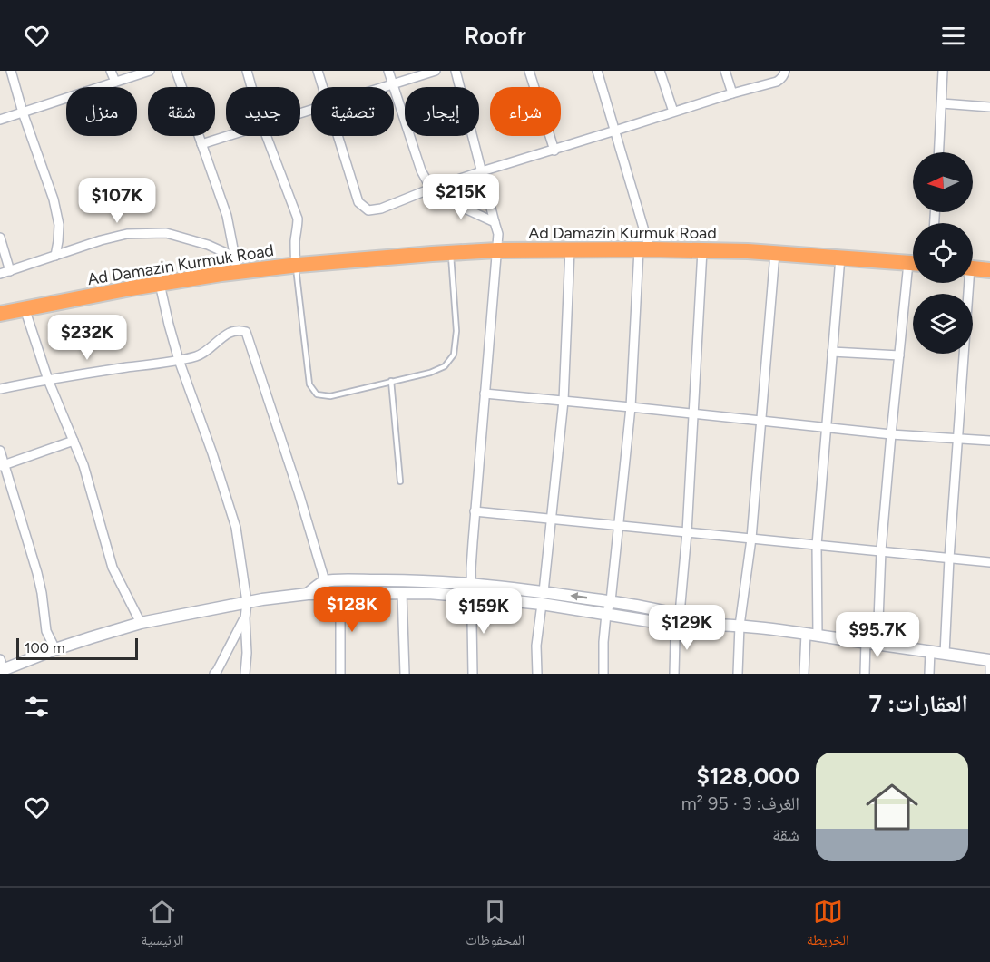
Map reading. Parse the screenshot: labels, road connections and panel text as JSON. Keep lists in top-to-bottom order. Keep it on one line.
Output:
{"streets":{"highway":["Ad Damazin Kurmuk Road"]},"scale_bar":"100 m","north":"left","page":{"header":"Roofr","chip":["شراء","إيجار","تصفية","جديد","شقة","منزل"],"price":["$215K","$107K","$232K","$128K","$159K","$129K","$95.7K"],"scale":"100 m","heading":"العقارات: 7","list":[{"name":"$128,000","note":"الغرف: 3 · 95 m² · شقة"}],"tabs":["الخريطة","المحفوظات","الرئيسية"]}}
